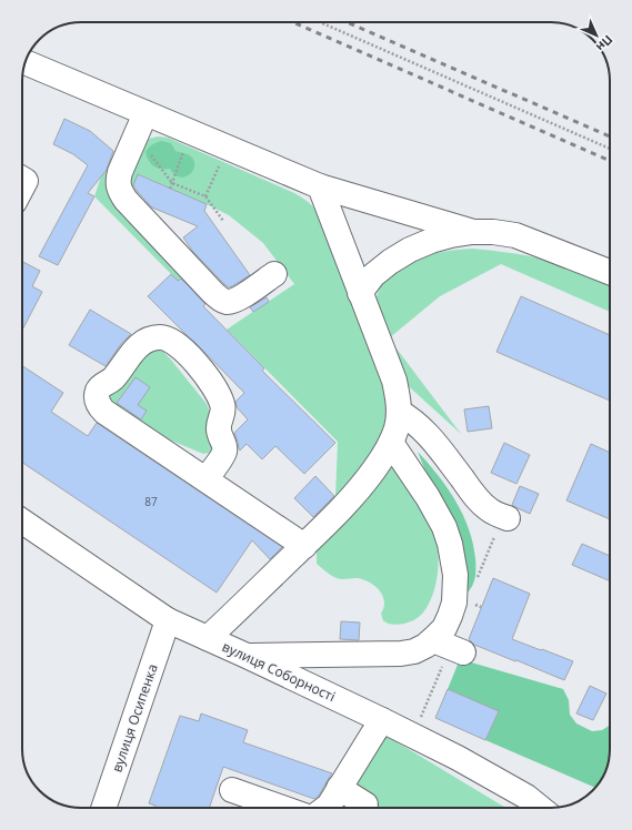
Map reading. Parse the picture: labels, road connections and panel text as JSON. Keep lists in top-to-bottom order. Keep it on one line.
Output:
{"streets":{"street":["вулиця Соборності","вулиця Осипенка"]},"crossings":[["вулиця Соборності","вулиця Осипенка"]],"house_numbers":["87"],"north":"bottom right"}
